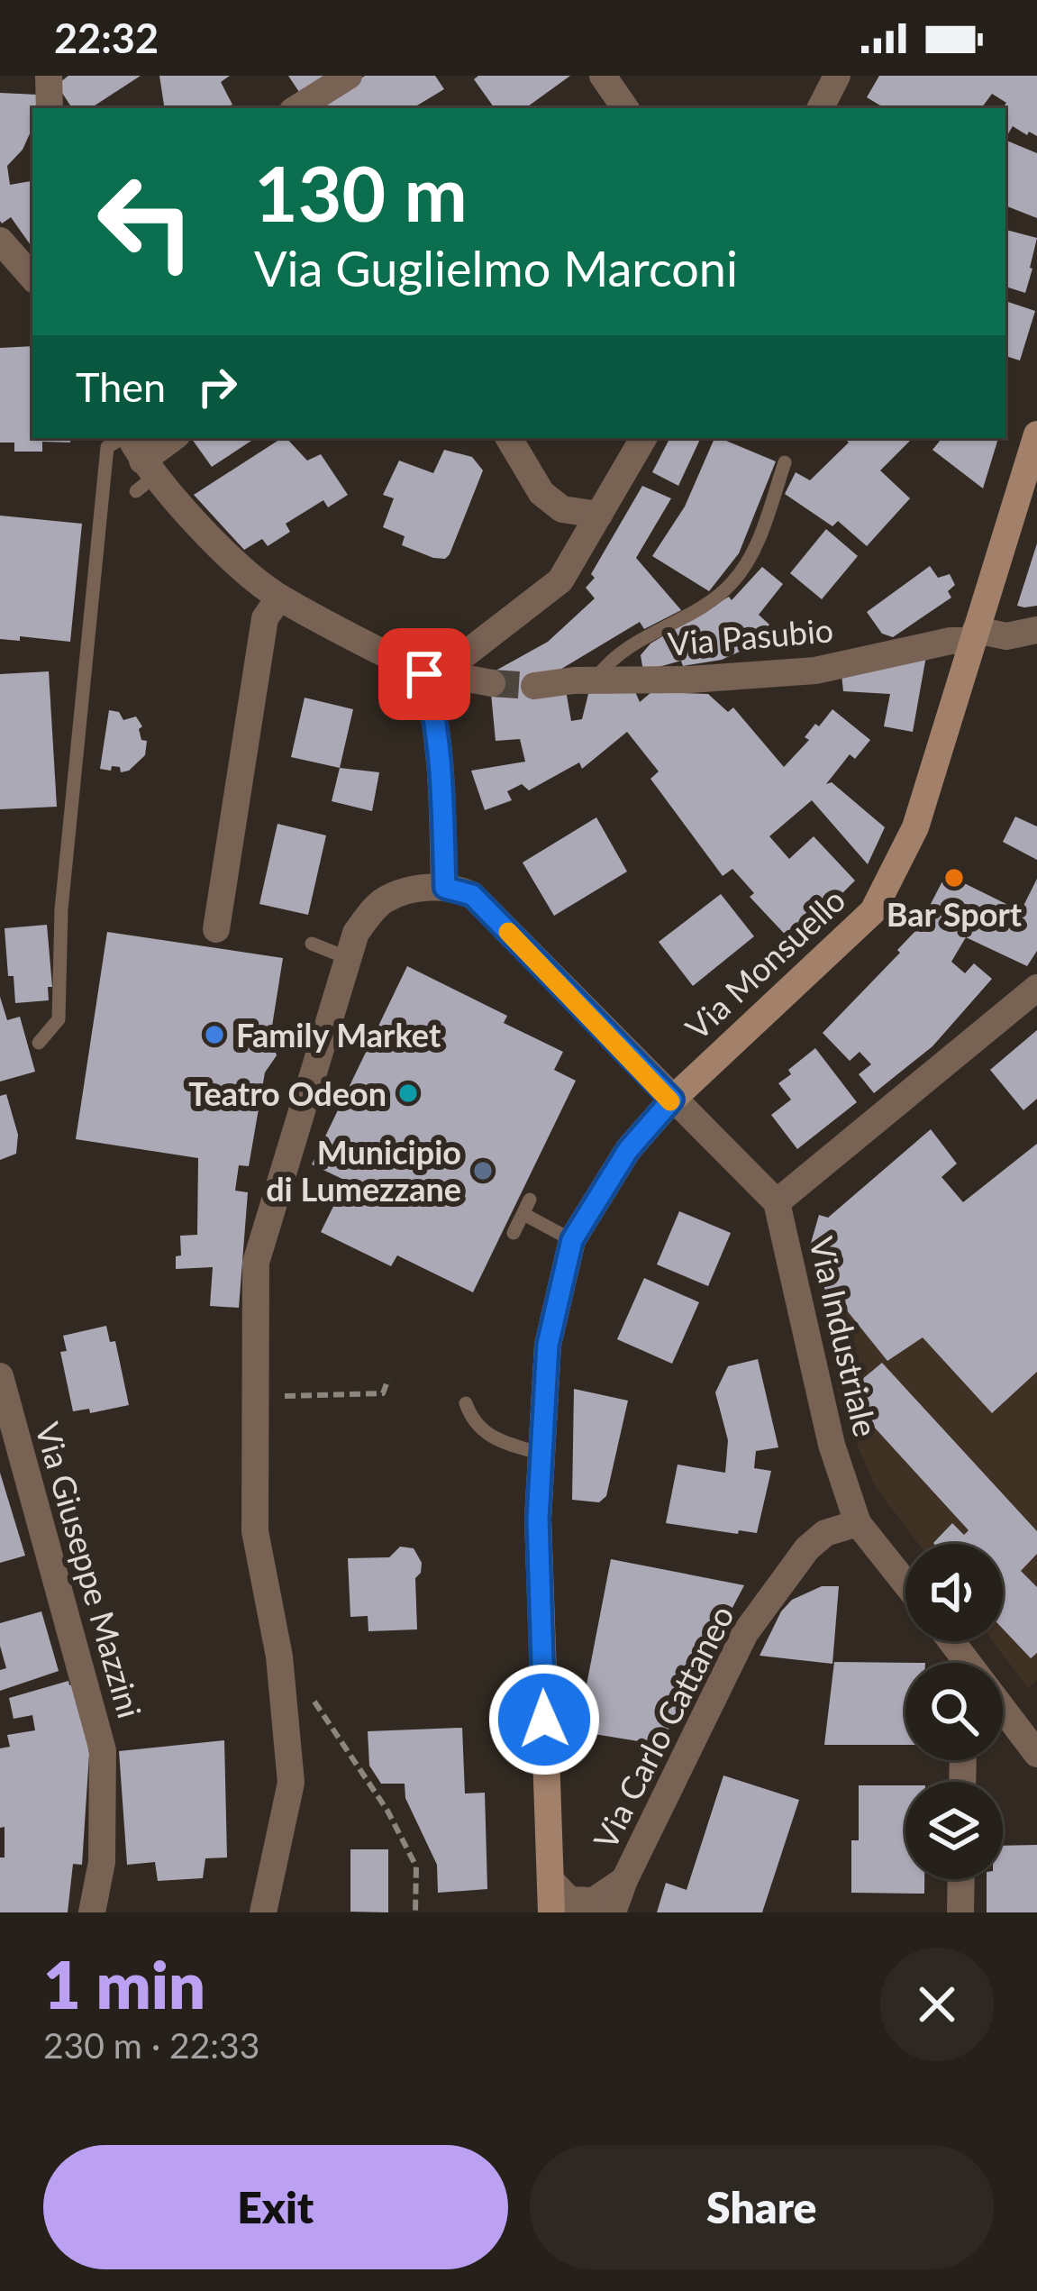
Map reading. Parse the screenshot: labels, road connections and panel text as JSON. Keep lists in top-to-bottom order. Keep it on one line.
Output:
{"streets":{"main road":["Via Monsuello"],"street":["Via Pasubio","Via Industriale","Via Giuseppe Mazzini","Via Carlo Cattaneo"]},"crossings":[["Via Pasubio","Via Monsuello"],["Via Monsuello","Via Industriale"],["Via Monsuello","Via Carlo Cattaneo"],["Via Industriale","Via Carlo Cattaneo"]],"places":["Bar Sport","Family Market","Teatro Odeon","Municipio di Lumezzane"],"page":{"status":"22:32","turn":["130 m","Via Guglielmo Marconi"],"then":"Then","heading":["1 min","230 m · 22:33"],"buttons":["Exit","Share"]}}
